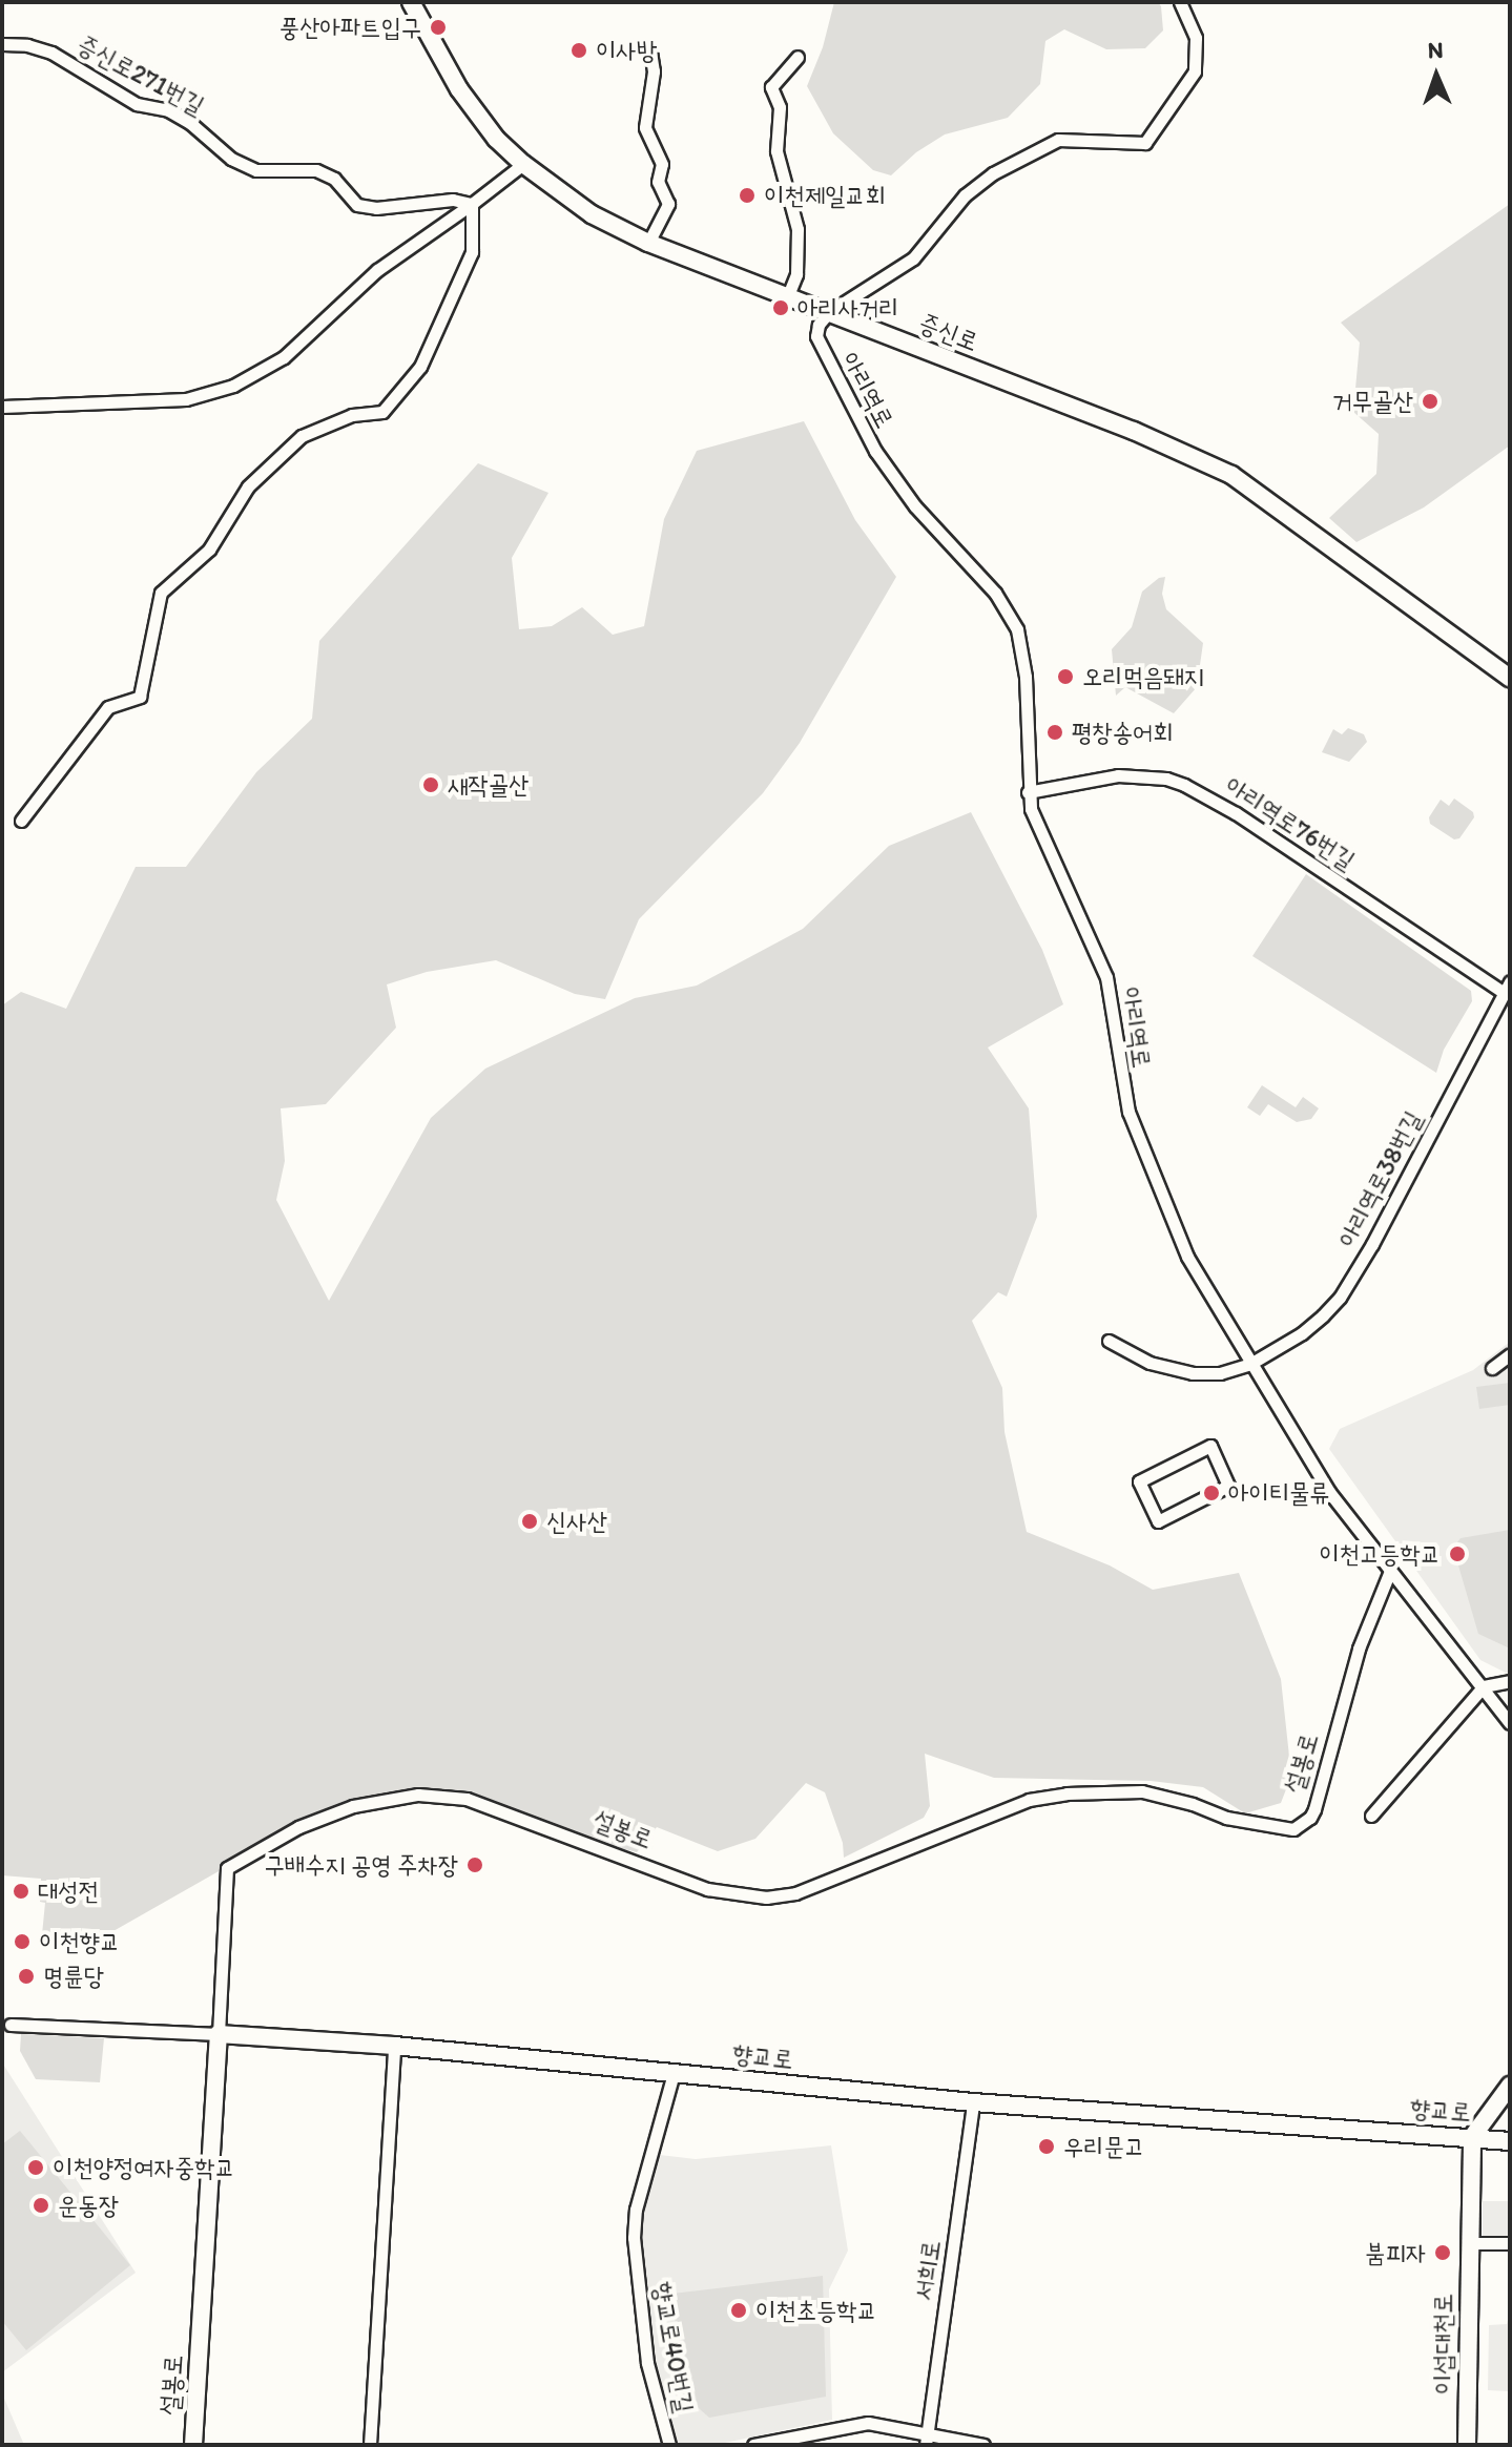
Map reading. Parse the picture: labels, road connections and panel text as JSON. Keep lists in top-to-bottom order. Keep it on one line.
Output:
{"streets":{"street":["증신로271번길","증신로","아리역로","아리역로76번길","아리역로38번길","설봉로","향교로","서희로","이섭대천로","향교로40번길"]},"crossings":[["증신로","아리역로"],["아리역로","아리역로76번길"],["아리역로","아리역로38번길"],["아리역로","설봉로"],["아리역로76번길","아리역로38번길"],["설봉로","향교로"],["향교로","서희로"],["향교로","이섭대천로"],["향교로","향교로40번길"]],"places":["풍산아파트입구","이사방","이천제일교회","아리사거리","거무골산","오리먹음돼지","평창송어회","새작골산","아이티물류","신사산","이천고등학교","구배수지 공영 주차장","대성전","이천향교","명륜당","우리문고","이천양정여자중학교","운동장","붐피자","이천초등학교"],"north":"top"}
